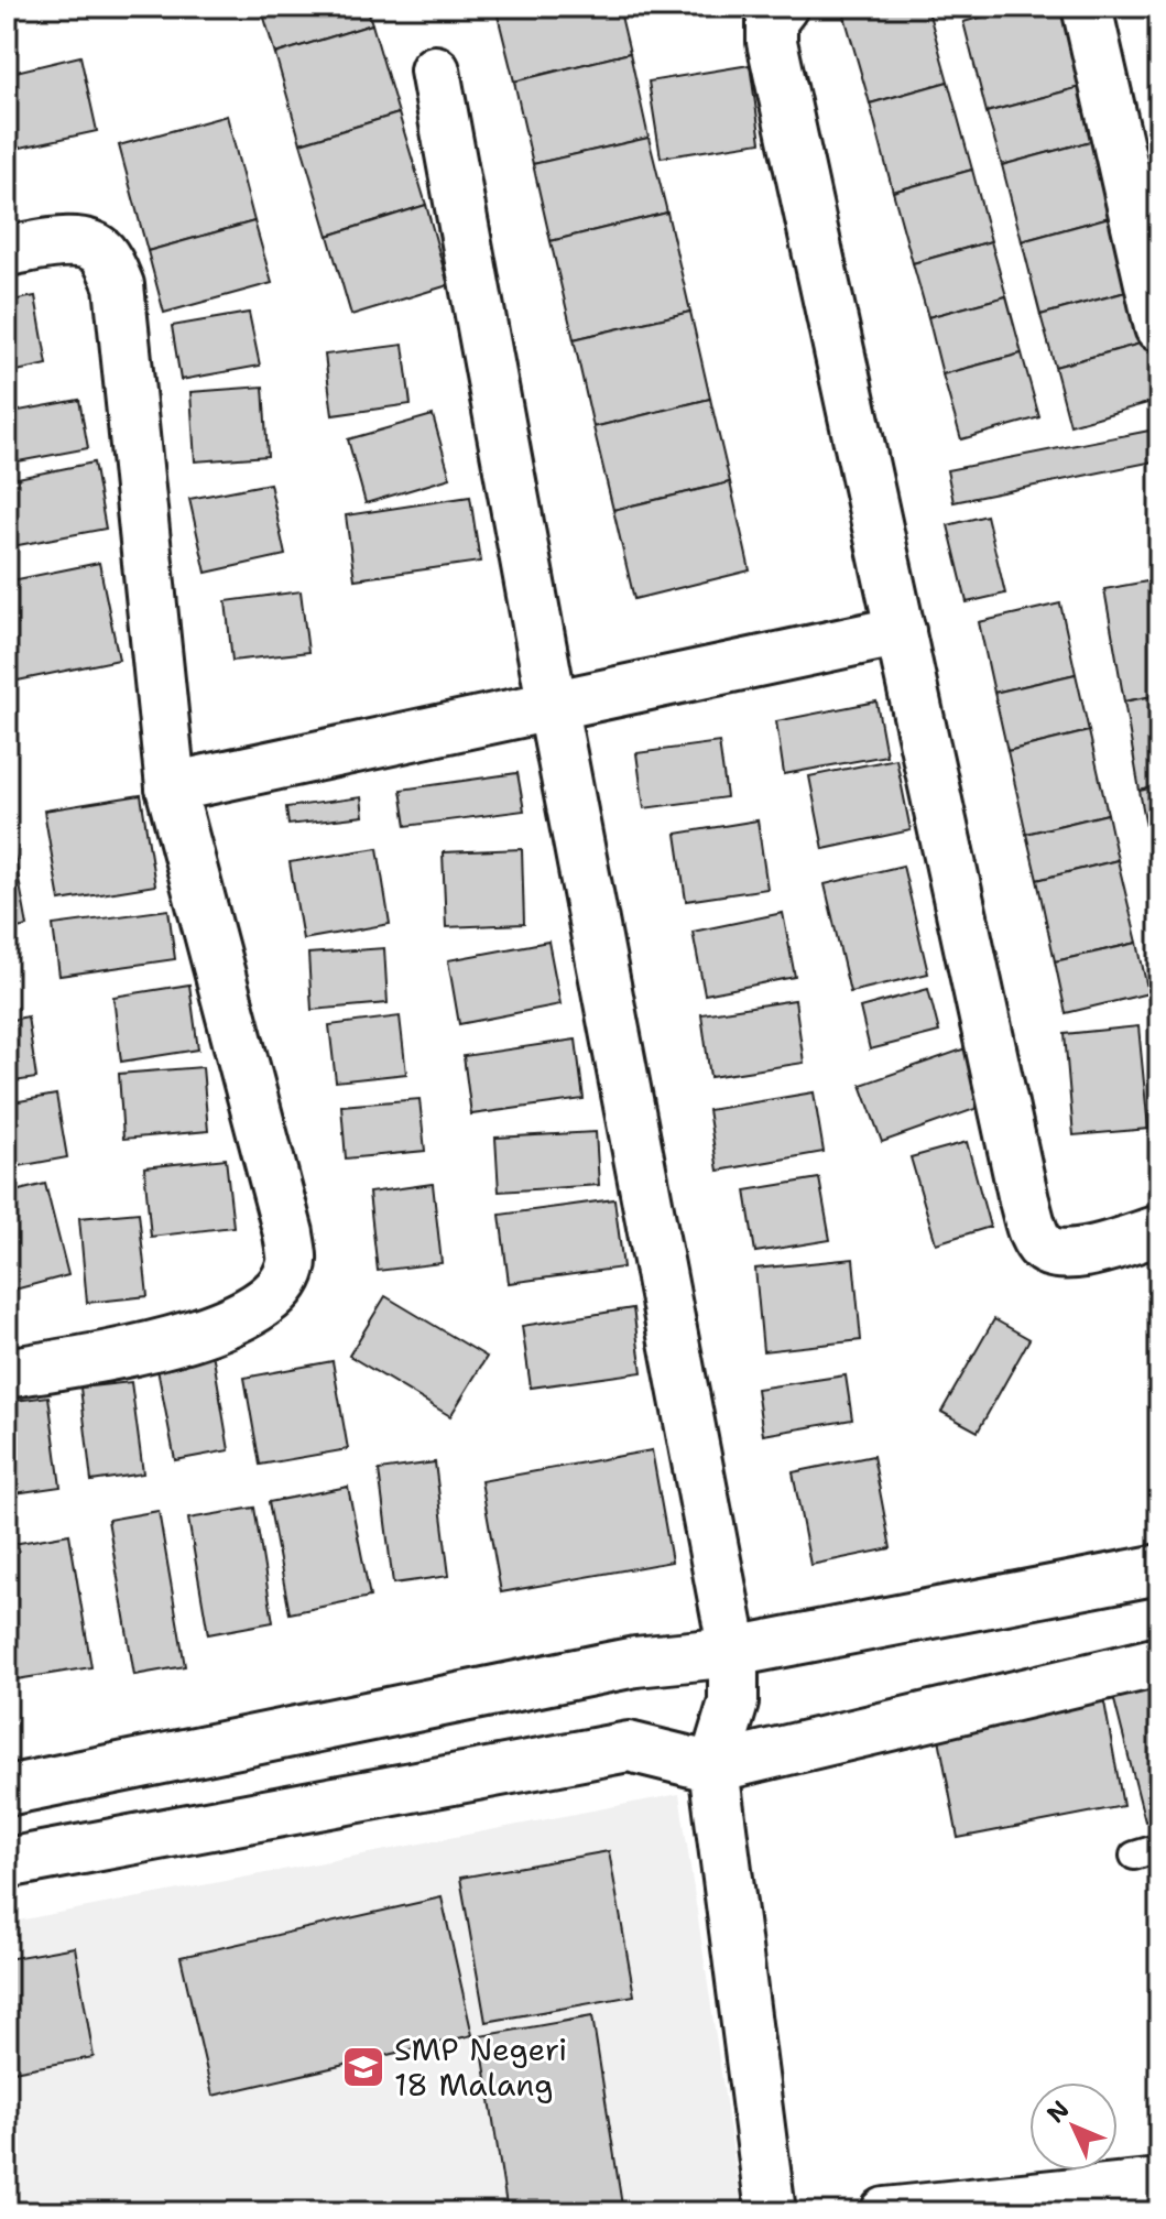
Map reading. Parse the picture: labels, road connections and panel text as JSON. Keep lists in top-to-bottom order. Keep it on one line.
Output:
{"places":{"school or university":["SMP Negeri 18 Malang"]},"north":"top left"}
